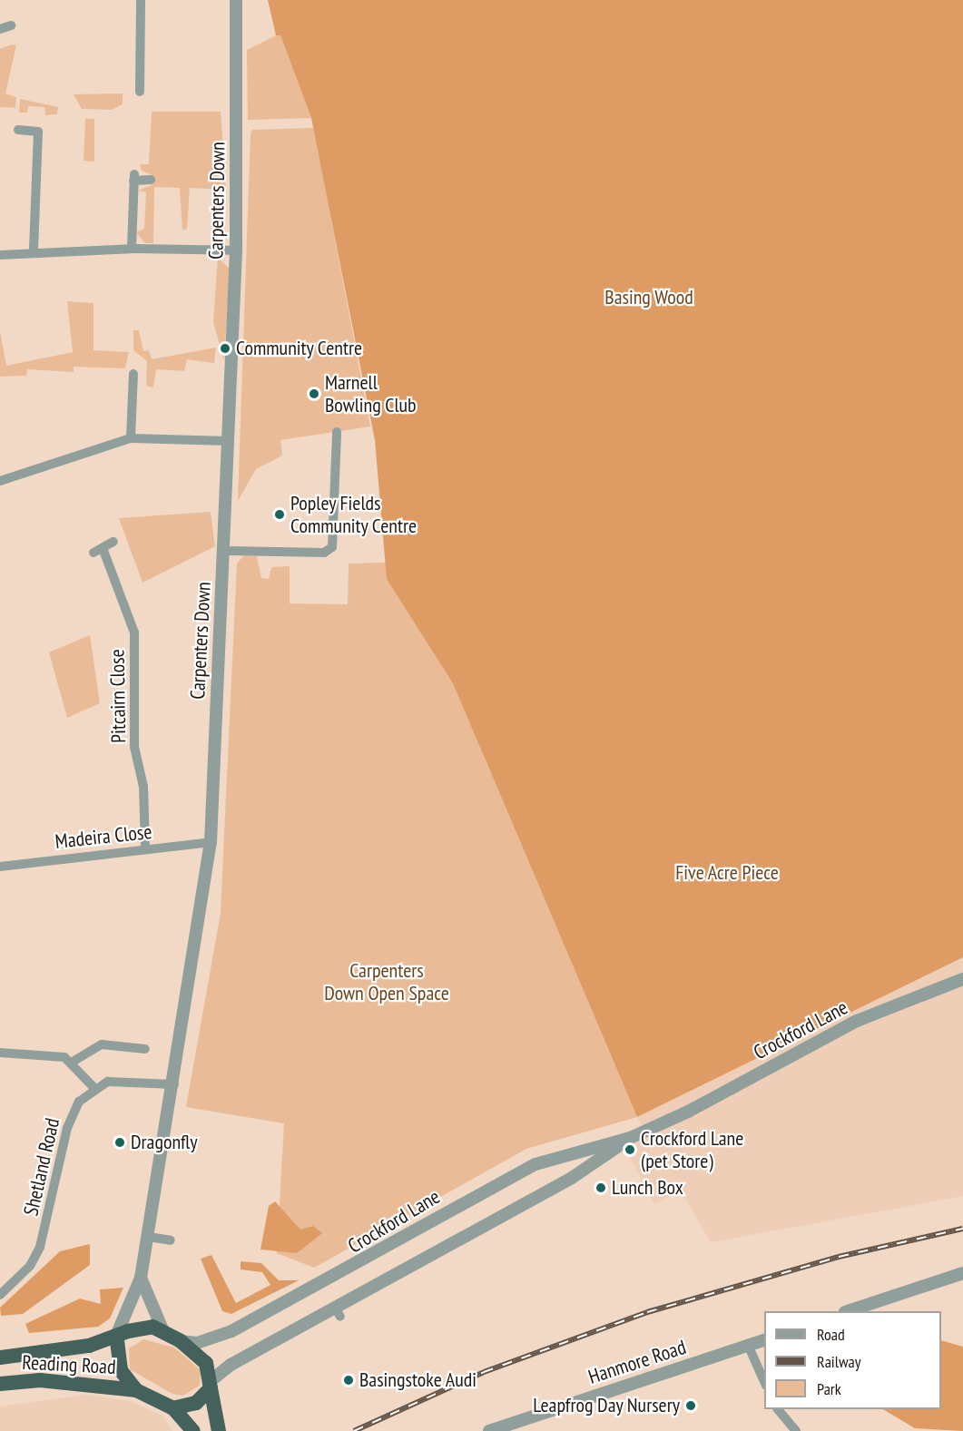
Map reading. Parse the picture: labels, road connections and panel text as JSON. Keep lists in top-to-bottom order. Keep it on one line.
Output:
{"streets":{"highway":["Reading Road"],"street":["Carpenters Down","Pitcairn Close","Madeira Close","Crockford Lane","Shetland Road","Hanmore Road"]},"crossings":[["Carpenters Down","Madeira Close"],["Carpenters Down","Crockford Lane"],["Carpenters Down","Reading Road"],["Pitcairn Close","Madeira Close"],["Crockford Lane","Reading Road"]],"parks":["Basing Wood","Five Acre Piece","Carpenters Down Open Space"],"places":["Community Centre","Marnell Bowling Club","Popley Fields Community Centre","Dragonfly","Crockford Lane (pet Store)","Lunch Box","Basingstoke Audi","Leapfrog Day Nursery"],"legend":["Road","Railway","Park"]}
